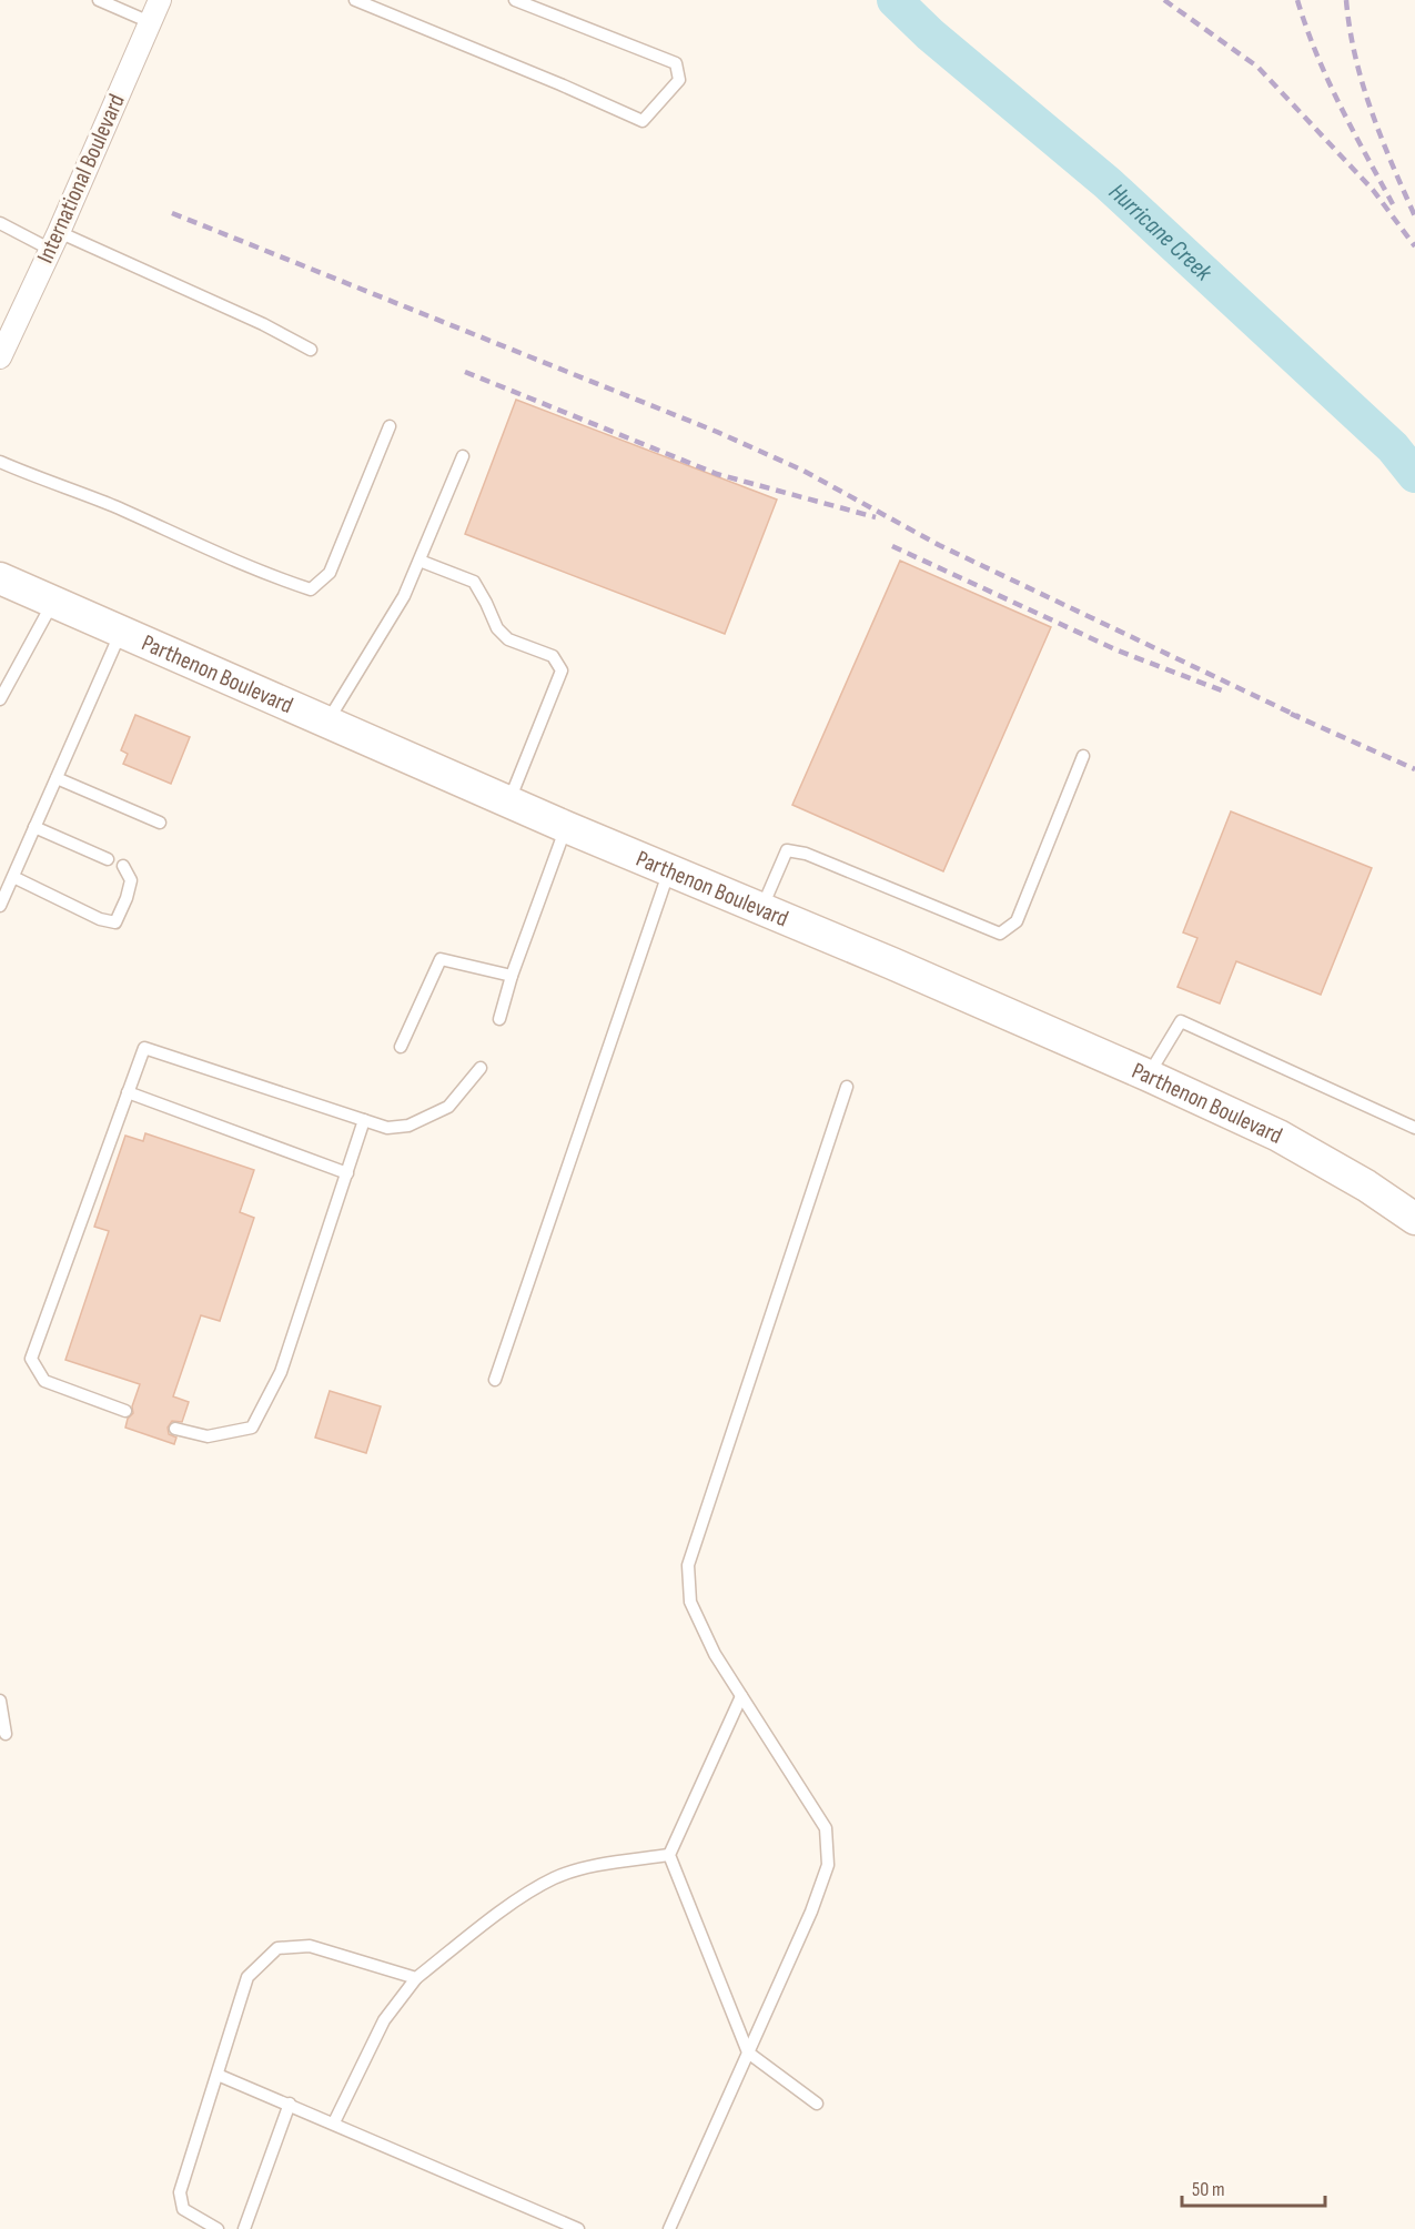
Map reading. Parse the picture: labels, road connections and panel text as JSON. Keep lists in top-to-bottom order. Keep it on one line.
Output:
{"streets":{"main road":["Parthenon Boulevard"],"street":["International Boulevard"]},"water":["Hurricane Creek"],"scale_bar":"50 m"}
